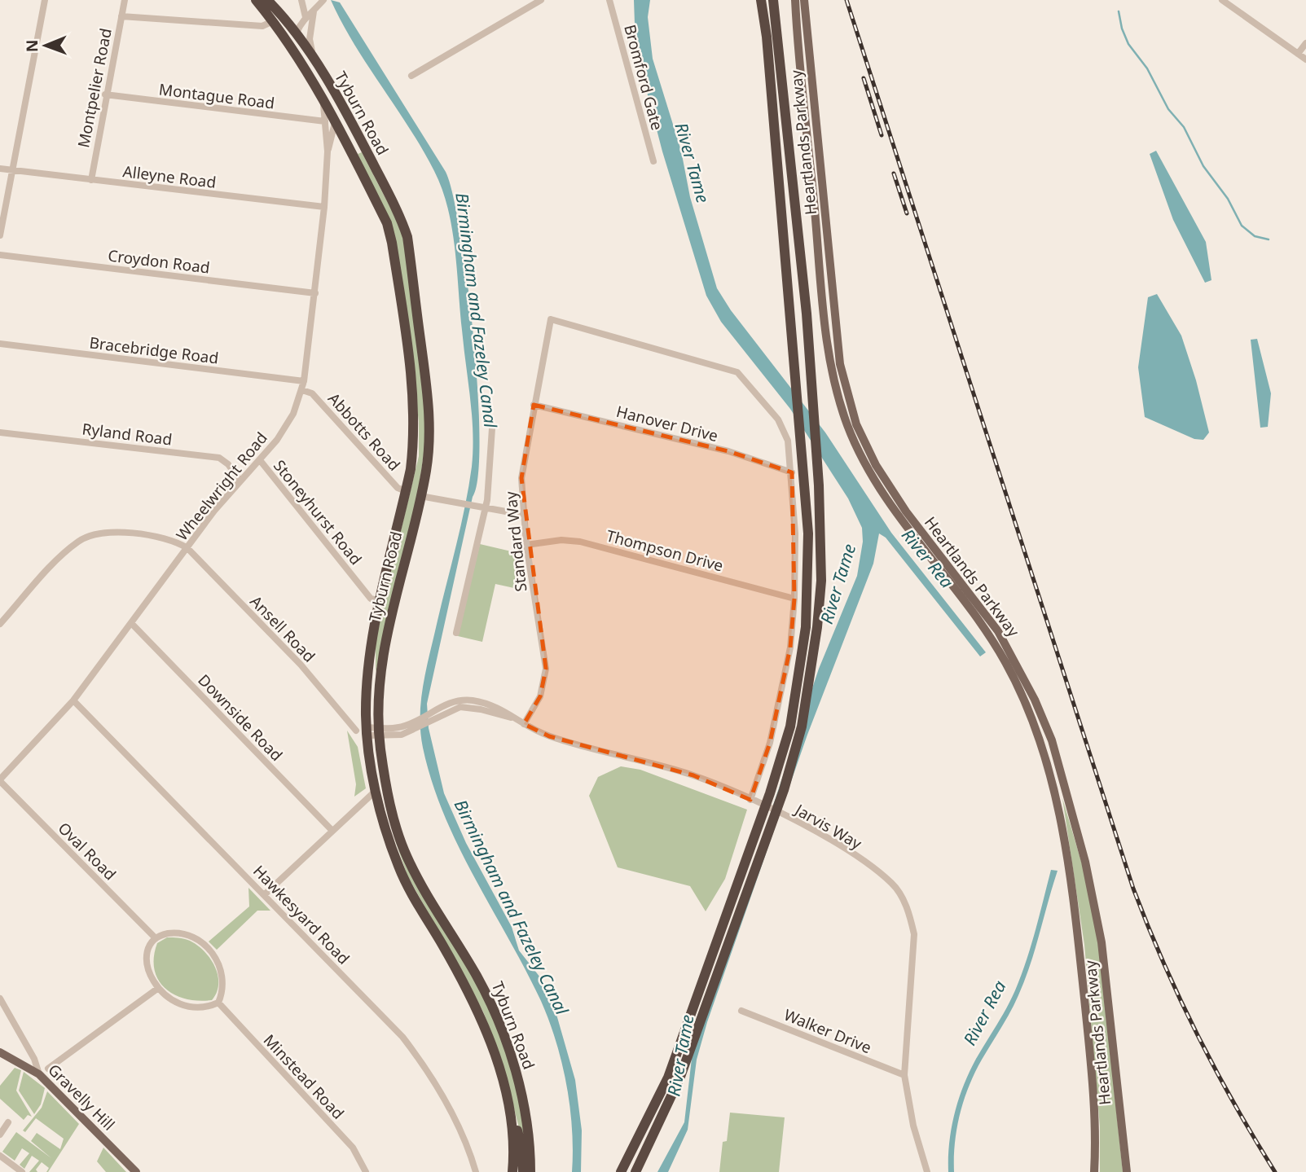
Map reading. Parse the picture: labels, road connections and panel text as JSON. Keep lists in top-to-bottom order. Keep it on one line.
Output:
{"streets":{"highway":["Tyburn Road"],"main road":["Heartlands Parkway","Gravelly Hill"],"street":["Bromford Gate","Montpelier Road","Montague Road","Alleyne Road","Croydon Road","Bracebridge Road","Hanover Drive","Abbotts Road","Ryland Road","Wheelwright Road","Stoneyhurst Road","Standard Way","Thompson Drive","Ansell Road","Downside Road","Jarvis Way","Oval Road","Hawkesyard Road","Walker Drive","Minstead Road"]},"crossings":[["Montpelier Road","Montague Road"],["Montpelier Road","Alleyne Road"],["Montague Road","Tyburn Road"],["Montague Road","Wheelwright Road"],["Tyburn Road","Abbotts Road"],["Tyburn Road","Wheelwright Road"],["Tyburn Road","Stoneyhurst Road"],["Tyburn Road","Jarvis Way"],["Alleyne Road","Wheelwright Road"],["Croydon Road","Wheelwright Road"],["Bracebridge Road","Wheelwright Road"],["Hanover Drive","Standard Way"],["Abbotts Road","Wheelwright Road"],["Ryland Road","Wheelwright Road"],["Wheelwright Road","Stoneyhurst Road"],["Wheelwright Road","Ansell Road"],["Wheelwright Road","Downside Road"],["Wheelwright Road","Oval Road"],["Wheelwright Road","Hawkesyard Road"],["Standard Way","Thompson Drive"],["Standard Way","Jarvis Way"],["Jarvis Way","Walker Drive"],["Oval Road","Minstead Road"]],"water":["River Tame","Birmingham and Fazeley Canal","River Rea"],"north":"left"}
